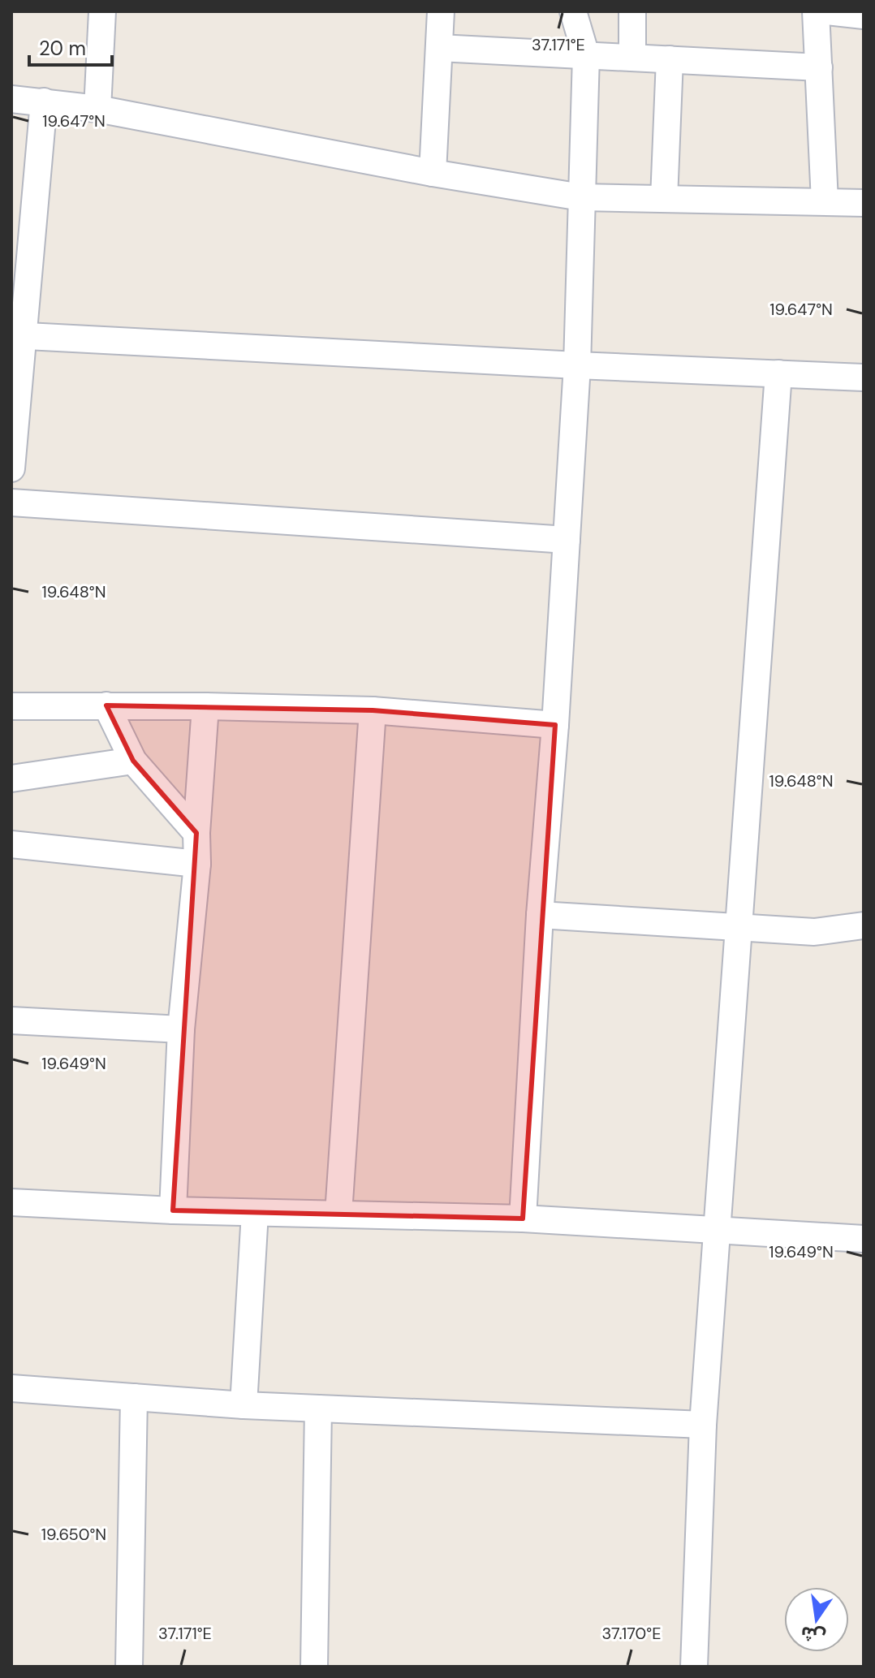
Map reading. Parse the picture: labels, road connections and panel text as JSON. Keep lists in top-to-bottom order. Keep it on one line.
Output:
{"scale_bar":"20 m","north":"bottom","coordinates":["37.171°E","19.647°N","19.648°N","19.649°N","19.650°N","37.170°E"]}
